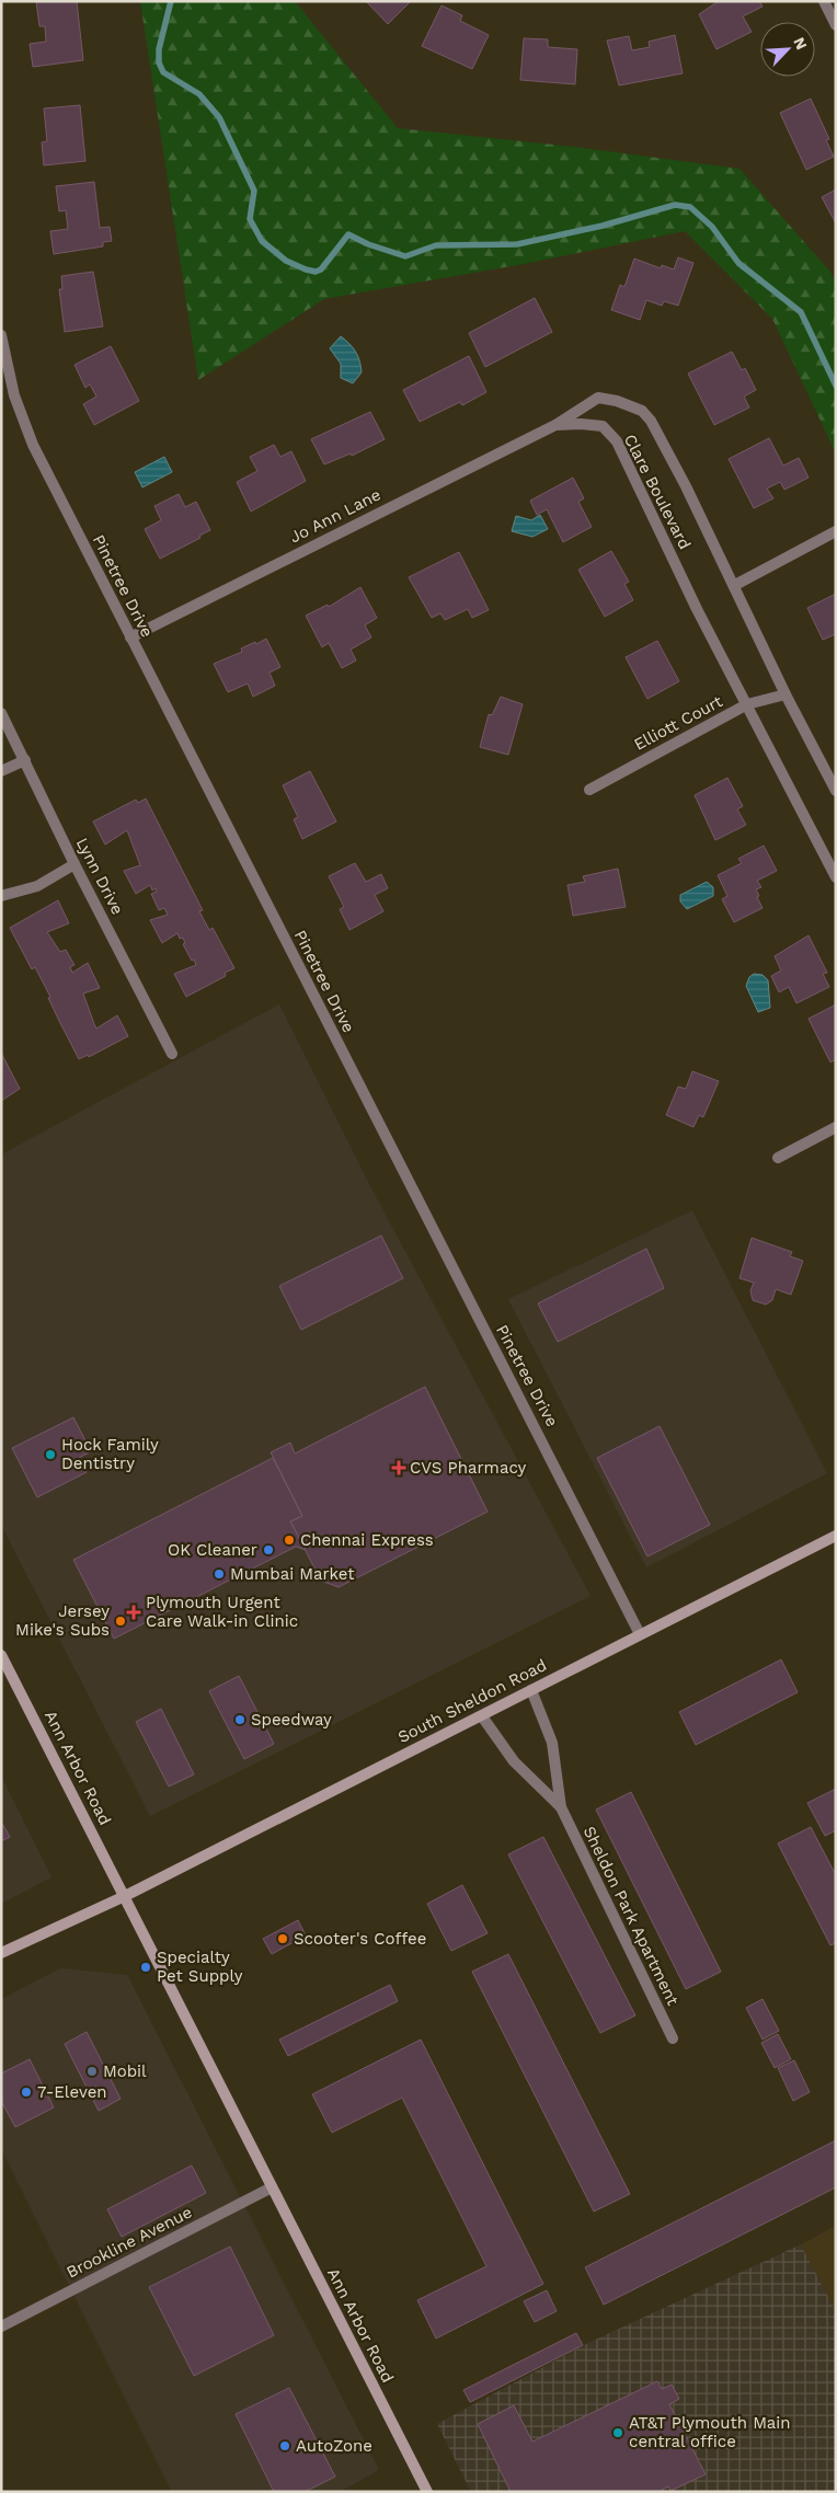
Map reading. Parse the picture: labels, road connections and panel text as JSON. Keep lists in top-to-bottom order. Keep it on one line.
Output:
{"streets":{"main road":["South Sheldon Road","Ann Arbor Road"],"street":["Clare Boulevard","Jo Ann Lane","Pinetree Drive","Elliott Court","Lynn Drive","Sheldon Park Apartment","Brookline Avenue"]},"crossings":[["Clare Boulevard","Jo Ann Lane"],["Clare Boulevard","Elliott Court"],["Jo Ann Lane","Pinetree Drive"],["Pinetree Drive","South Sheldon Road"],["South Sheldon Road","Ann Arbor Road"],["South Sheldon Road","Sheldon Park Apartment"],["Ann Arbor Road","Brookline Avenue"]],"places":{"other":["Hock Family Dentistry","Chennai Express","OK Cleaner","Mumbai Market","Jersey Mike's Subs","Speedway","Scooter's Coffee","Specialty Pet Supply","Mobil","7-Eleven","AT&T Plymouth Main central office","AutoZone"],"health":["CVS Pharmacy","Plymouth Urgent Care Walk-in Clinic"]},"north":"top right"}
